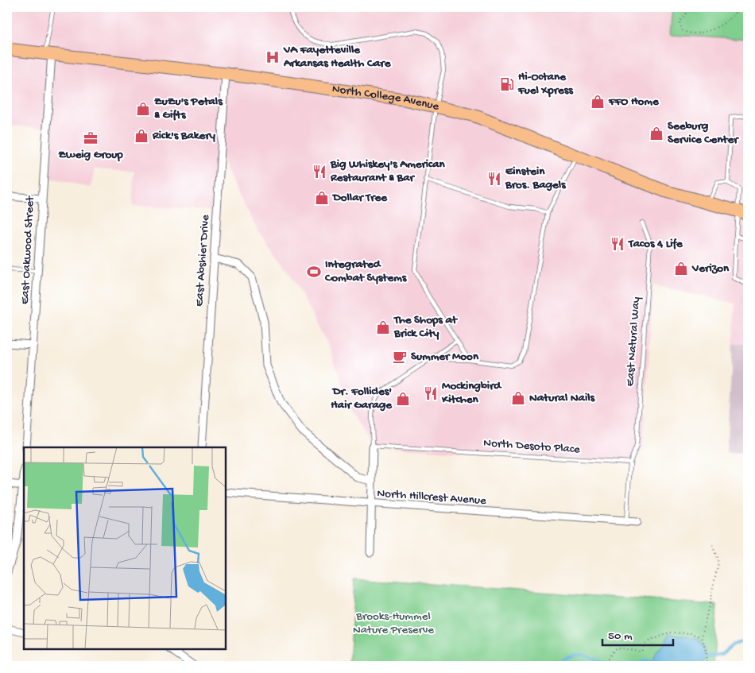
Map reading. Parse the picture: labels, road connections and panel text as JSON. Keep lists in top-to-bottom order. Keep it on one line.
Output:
{"streets":{"main road":["North College Avenue"],"street":["East Oakwood Street","East Abshier Drive","North Hillcrest Avenue"],"lane":["East Natural Way","North Desoto Place"]},"crossings":[["North College Avenue","East Oakwood Street"],["North College Avenue","East Abshier Drive"],["East Natural Way","North Desoto Place"]],"parks":["Brooks-Hummel Nature Preserve"],"places":{"hospital":["VA Fayetteville Arkansas Health Care"],"fuel station":["Hi-Octane Fuel Xpress"],"shop":["FFO Home","ZuZu's Petals & Gifts","Seeburg Service Center","Rick's Bakery","Dollar Tree","Verizon","The Shops at Brick City","Natural Nails","Dr. Follicles' Hair Garage"],"office":["Zweig Group"],"restaurant":["Big Whiskey's American Restaurant & Bar","Einstein Bros. Bagels","Tacos 4 Life","Mockingbird Kitchen"],"sports":["Integrated Combat Systems"],"cafe":["Summer Moon"]},"scale_bar":"50 m"}
